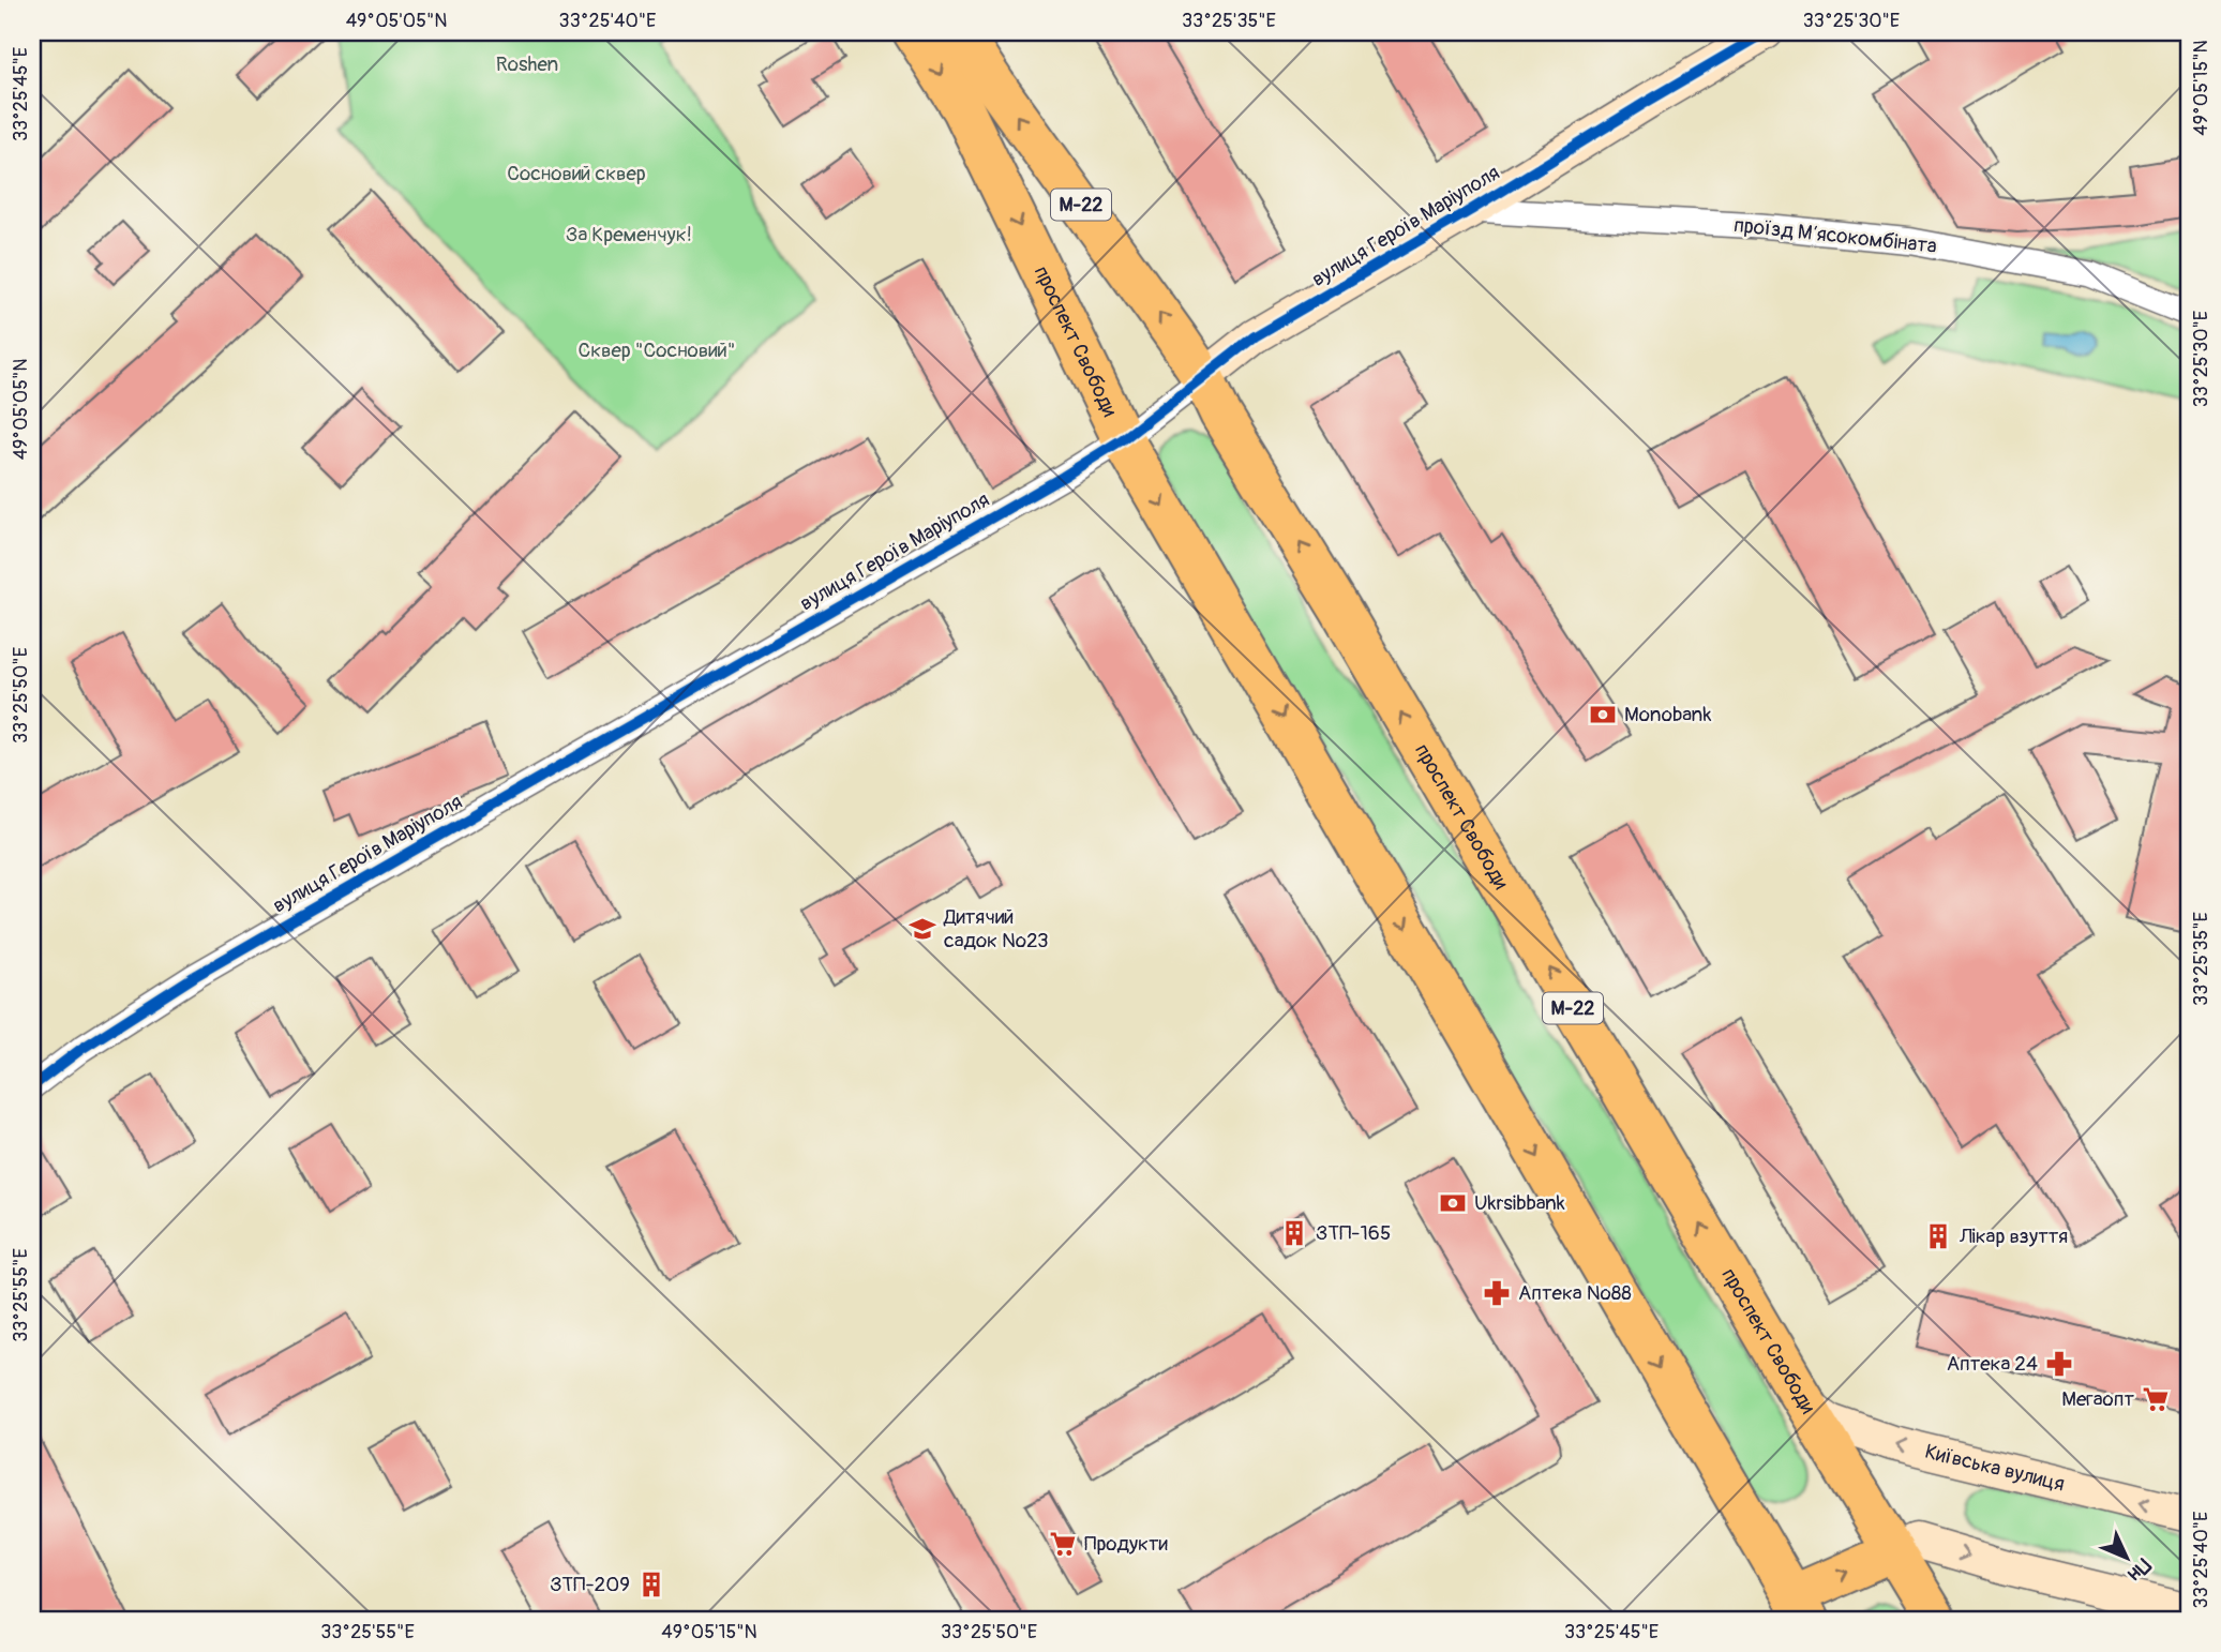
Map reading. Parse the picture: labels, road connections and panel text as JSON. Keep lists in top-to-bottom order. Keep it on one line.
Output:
{"streets":{"highway":["М-22","проспект Свободи"],"main road":["вулиця Героїв Маріуполя","Київська вулиця"],"street":["проїзд Мʼясокомбіната"]},"crossings":[["вулиця Героїв Маріуполя","проїзд Мʼясокомбіната"],["вулиця Героїв Маріуполя","проспект Свободи"],["проспект Свободи","Київська вулиця"]],"parks":["Roshen","Сосновий сквер","За Кременчук!","Сквер \"Сосновий\""],"places":{"bank":["Monobank","Ukrsibbank"],"school or university":["Дитячий садок №23"],"building":["ЗТП-165","Лікар взуття","ЗТП-209"],"pharmacy":["Аптека №88","Аптека 24"],"supermarket":["Мегаопт","Продукти"]},"north":"bottom right","coordinates":["49°05'05\"N","33°25'40\"E","33°25'35\"E","33°25'30\"E","49°05'15\"N","33°25'45\"E","33°25'50\"E","33°25'55\"E"]}
